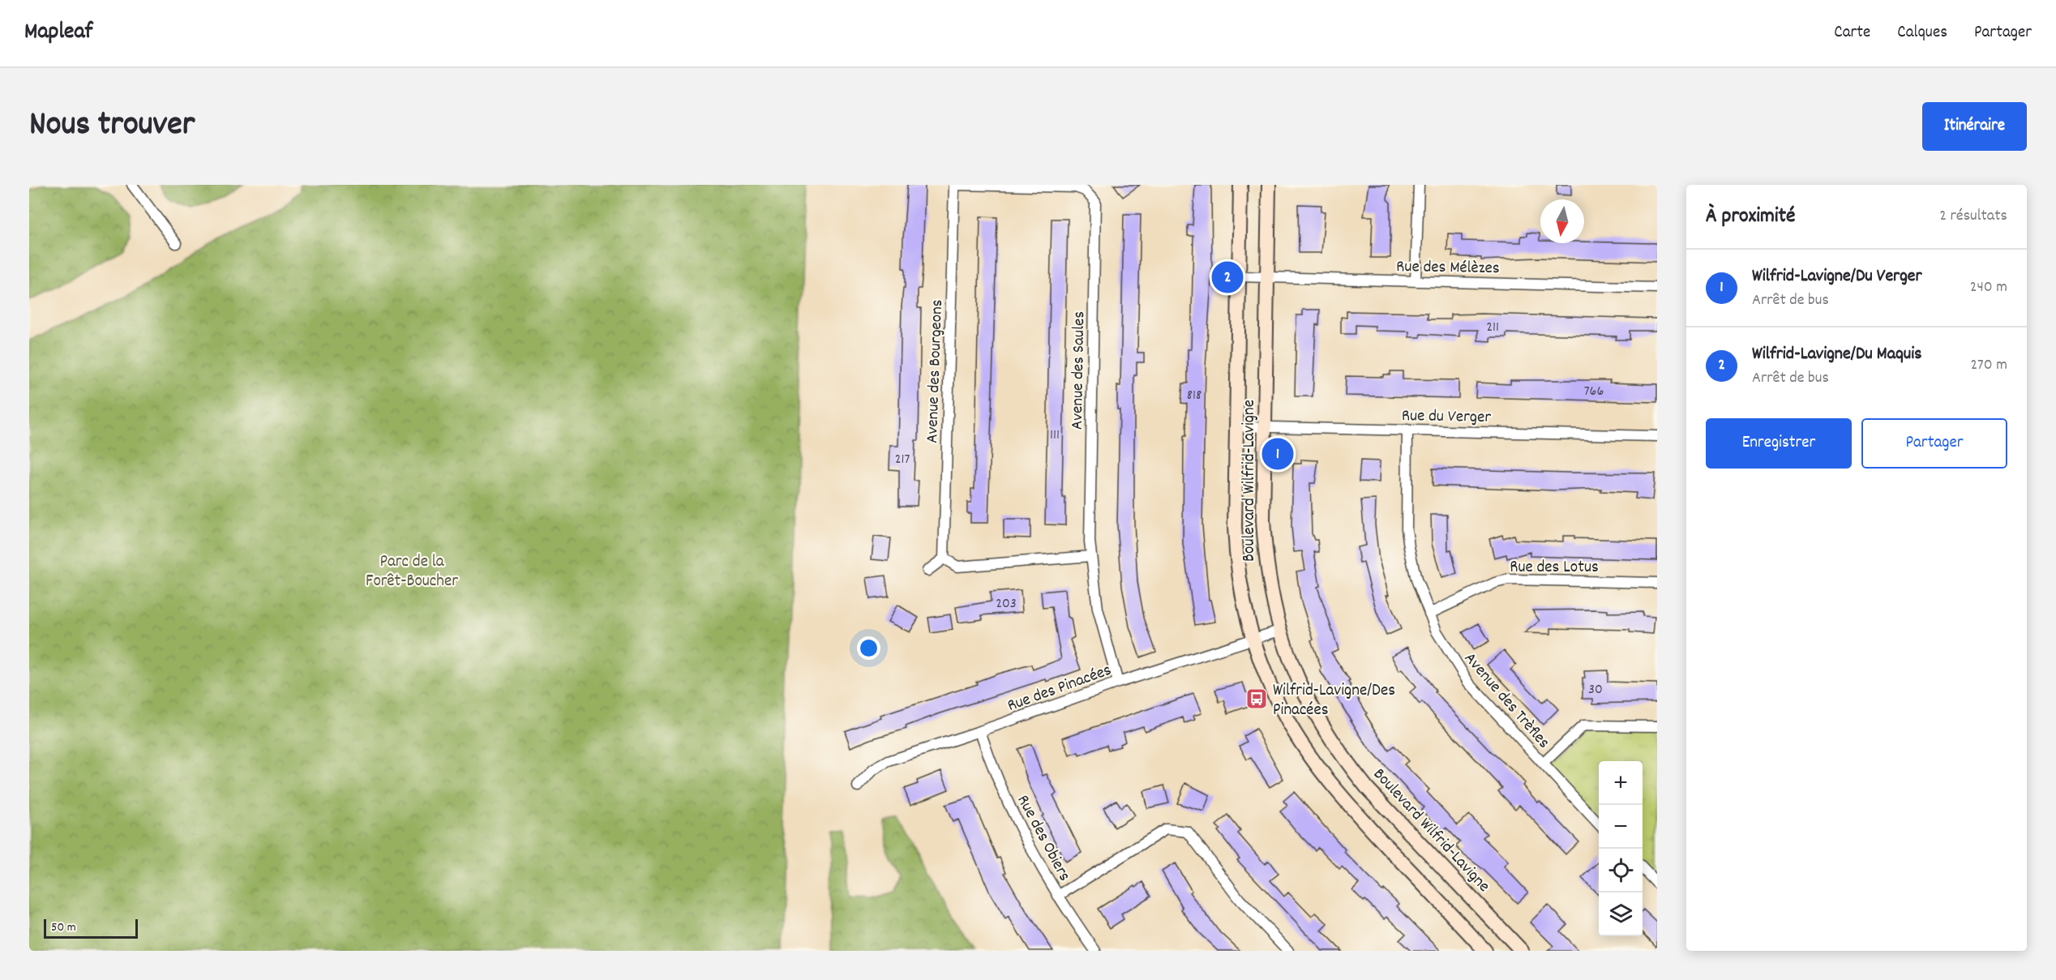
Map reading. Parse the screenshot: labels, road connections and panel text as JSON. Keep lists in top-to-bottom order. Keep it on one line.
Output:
{"streets":{"street":["Rue des Mélèzes","Avenue des Saules","Avenue des Bourgeons","Rue du Verger","Boulevard Wilfrid-Lavigne","Rue des Lotus","Rue des Pinacées","Avenue des Trèfles","Rue des Obiers"]},"crossings":[["Rue des Mélèzes","Boulevard Wilfrid-Lavigne"],["Avenue des Saules","Avenue des Bourgeons"],["Avenue des Saules","Rue des Pinacées"],["Rue du Verger","Boulevard Wilfrid-Lavigne"],["Rue du Verger","Avenue des Trèfles"],["Boulevard Wilfrid-Lavigne","Rue des Pinacées"],["Rue des Lotus","Avenue des Trèfles"],["Rue des Pinacées","Rue des Obiers"]],"parks":["Parc de la Forêt-Boucher"],"places":{"bus stop":["Wilfrid-Lavigne/Des Pinacées"]},"house_numbers":["211","766","818","111","217","203","30"],"scale_bar":"50 m","north":"bottom","page":{"header":"Mapleaf","nav":["Carte","Calques","Partager"],"title":"Nous trouver","buttons":["Itinéraire",["Enregistrer","Partager"]],"heading":["À proximité","2 résultats"],"list":[{"mark":"1","name":"Wilfrid-Lavigne/Du Verger","note":"Arrêt de bus","value":"240 m"},{"mark":"2","name":"Wilfrid-Lavigne/Du Maquis","note":"Arrêt de bus","value":"270 m"}],"pins":["2","1"],"map_buttons":["+","−"],"scale":"50 m"}}
